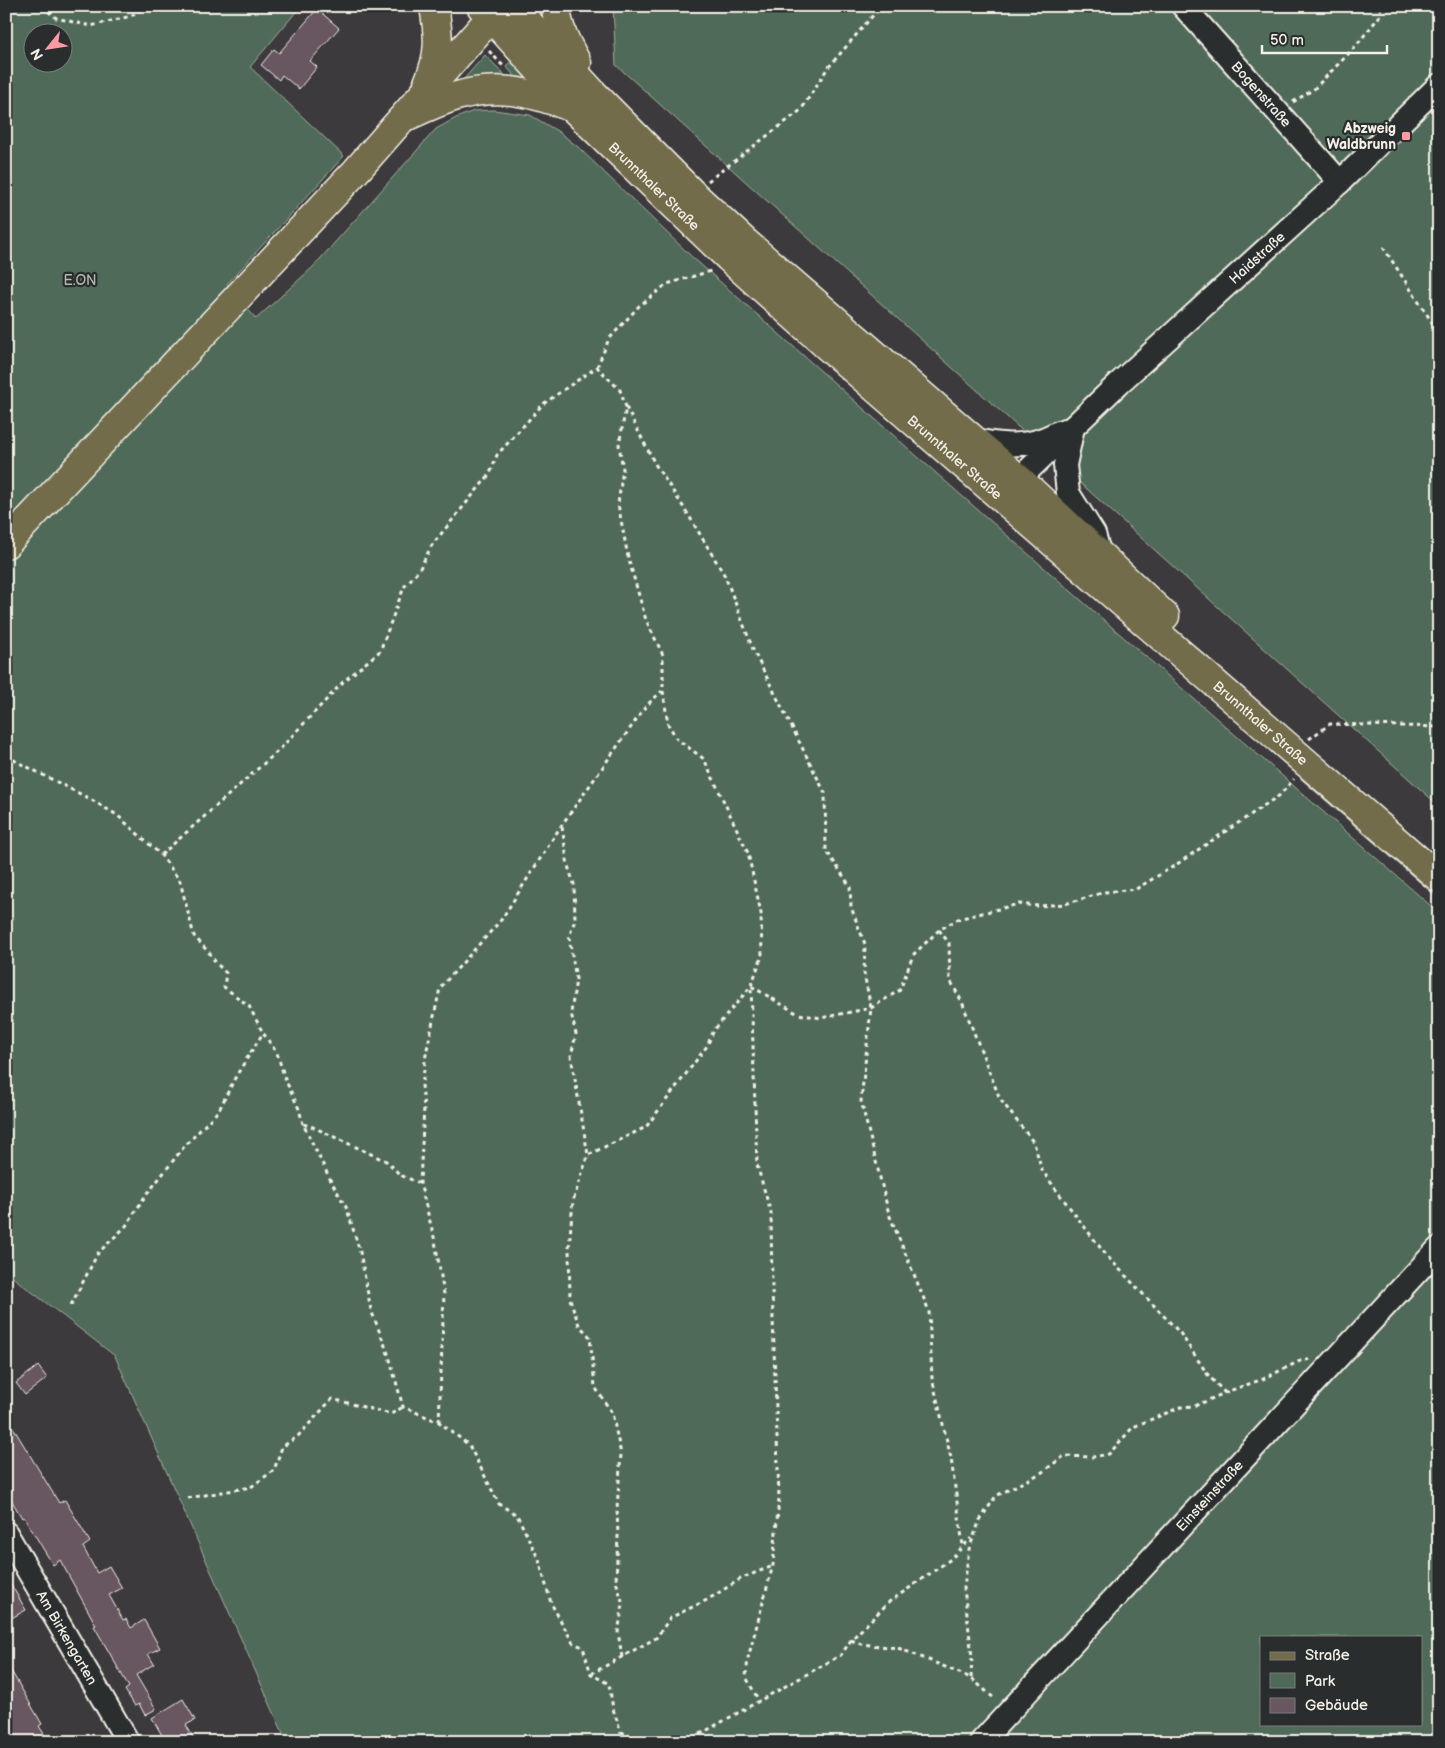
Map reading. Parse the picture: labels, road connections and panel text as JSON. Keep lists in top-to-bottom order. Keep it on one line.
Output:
{"streets":{"main road":["Brunnthaler Straße"],"street":["Bogenstraße","Haidstraße","Einsteinstraße","Am Birkengarten"]},"crossings":[["Bogenstraße","Haidstraße"],["Brunnthaler Straße","Haidstraße"]],"parks":["E.ON"],"places":{"transit":["Abzweig Waldbrunn"]},"legend":["Straße","Park","Gebäude"],"scale_bar":"50 m","north":"bottom left"}
